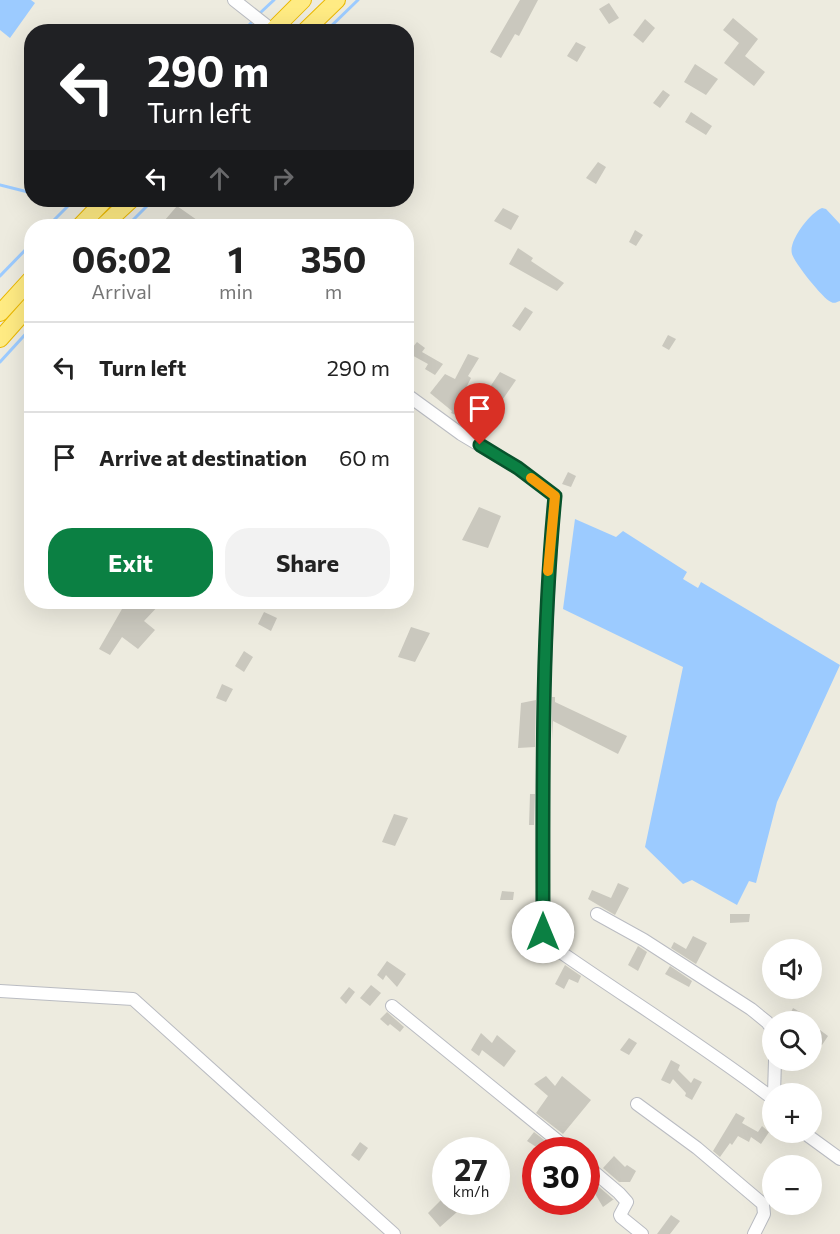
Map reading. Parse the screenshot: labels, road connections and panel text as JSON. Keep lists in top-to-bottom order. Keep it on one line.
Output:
{"page":{"turn":["290 m","Turn left"],"eta":["06:02","Arrival","1","min","350","m"],"list":[{"name":"Turn left","value":"290 m"},{"name":"Arrive at destination","value":"60 m"}],"buttons":["Exit","Share"],"map_buttons":["+","−"],"speed":"27 km/h","limit":"30"}}
